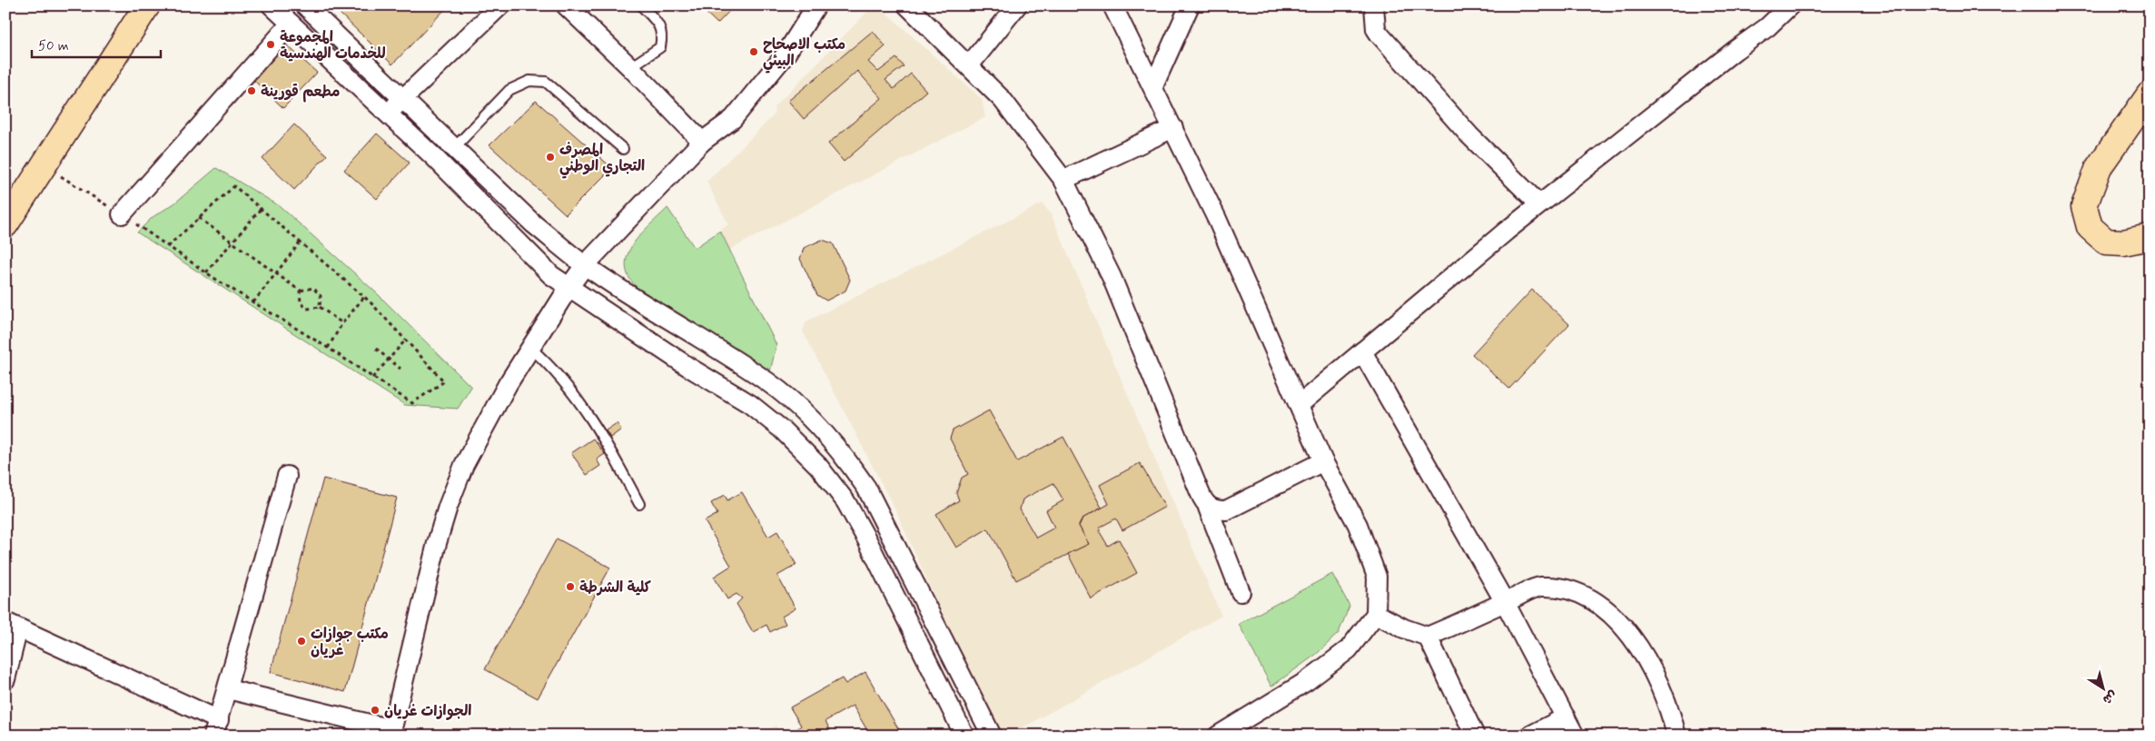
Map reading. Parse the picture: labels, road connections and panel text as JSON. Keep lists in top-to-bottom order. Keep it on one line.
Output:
{"places":["المجموعة للخدمات الهندسية","مكتب الاصحاح البيئي","مطعم قورينة","المصرف التجاري الوطني","كلية الشرطة","مكتب جوازات غريان","الجوازات غريان"],"scale_bar":"50 m","north":"bottom right"}
